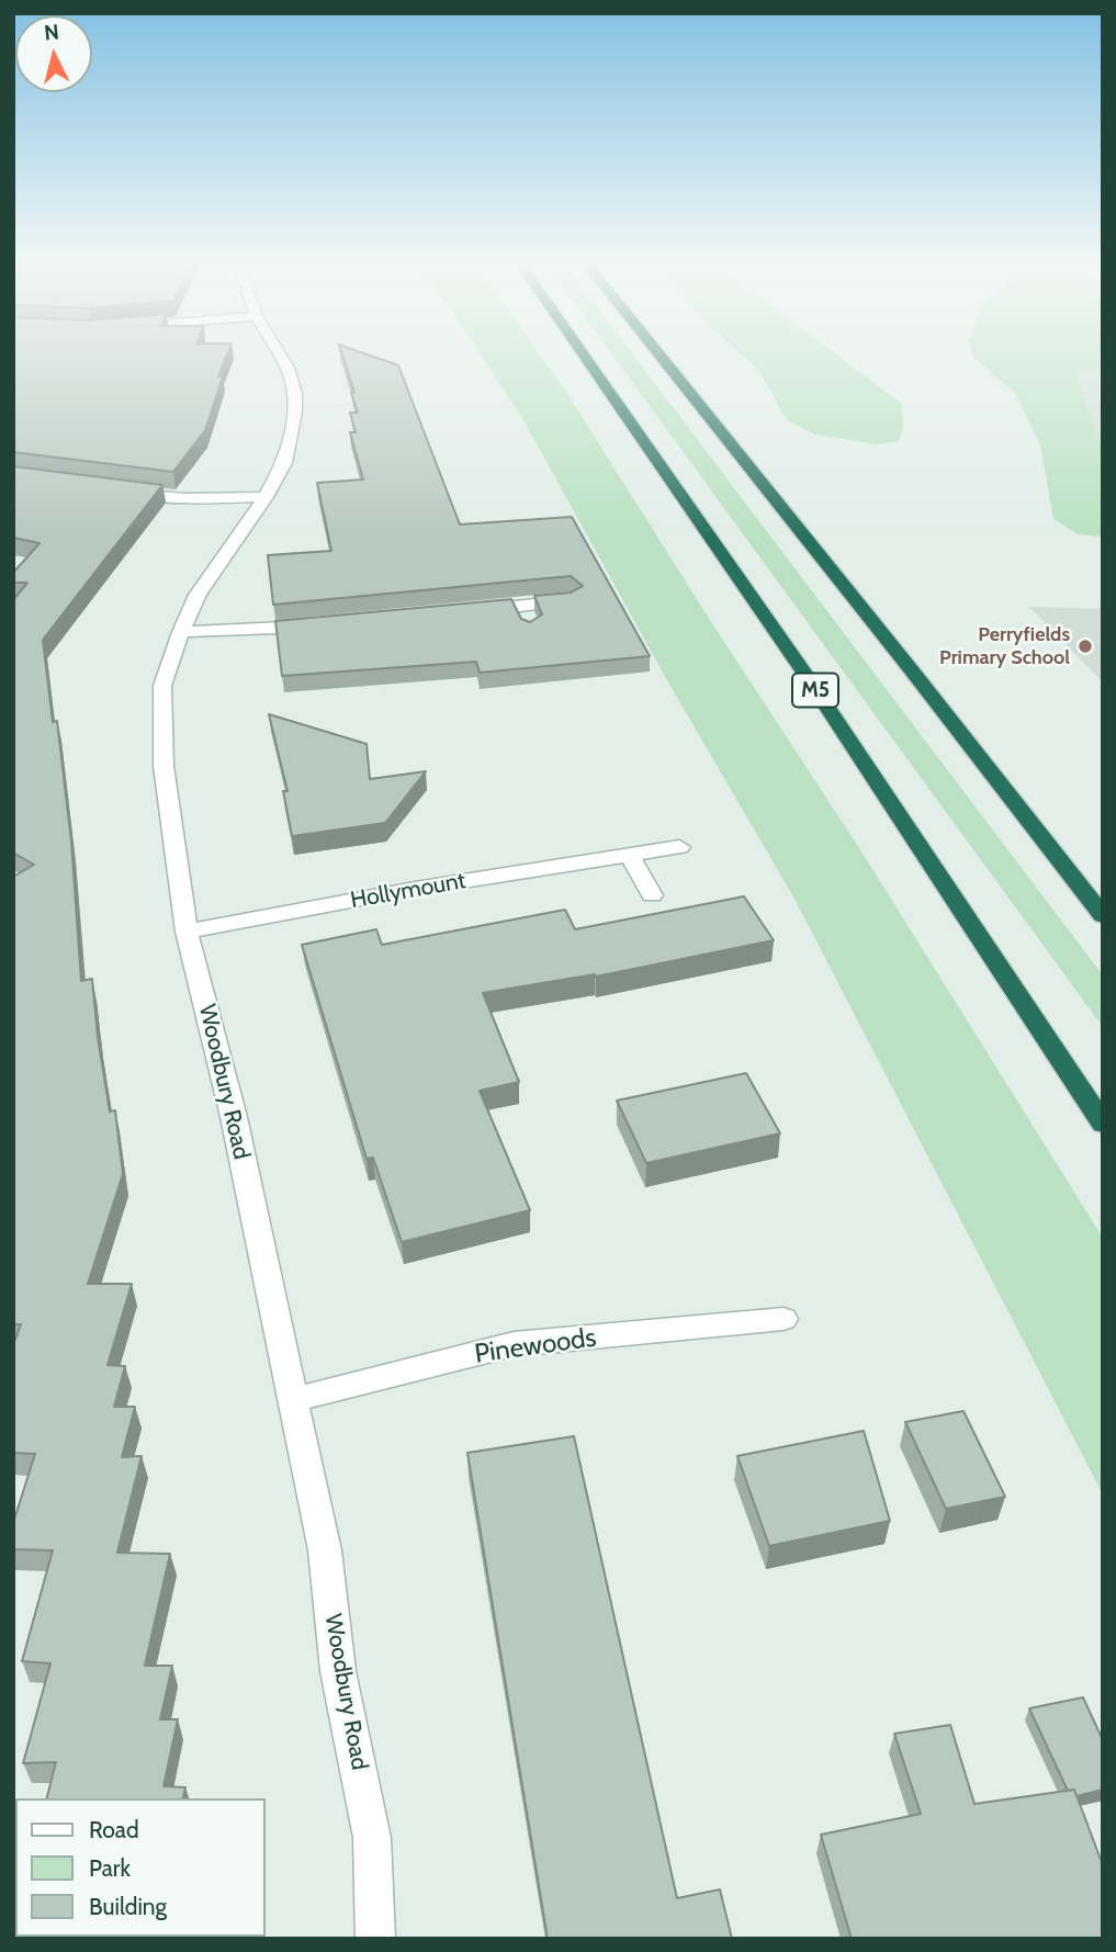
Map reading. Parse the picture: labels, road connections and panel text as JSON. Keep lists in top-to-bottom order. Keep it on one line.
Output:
{"streets":{"highway":["M5"],"street":["Hollymount","Woodbury Road","Pinewoods"]},"crossings":[["Hollymount","Woodbury Road"],["Woodbury Road","Pinewoods"]],"places":["Perryfields Primary School"],"legend":["Road","Park","Building"],"north":"top"}
